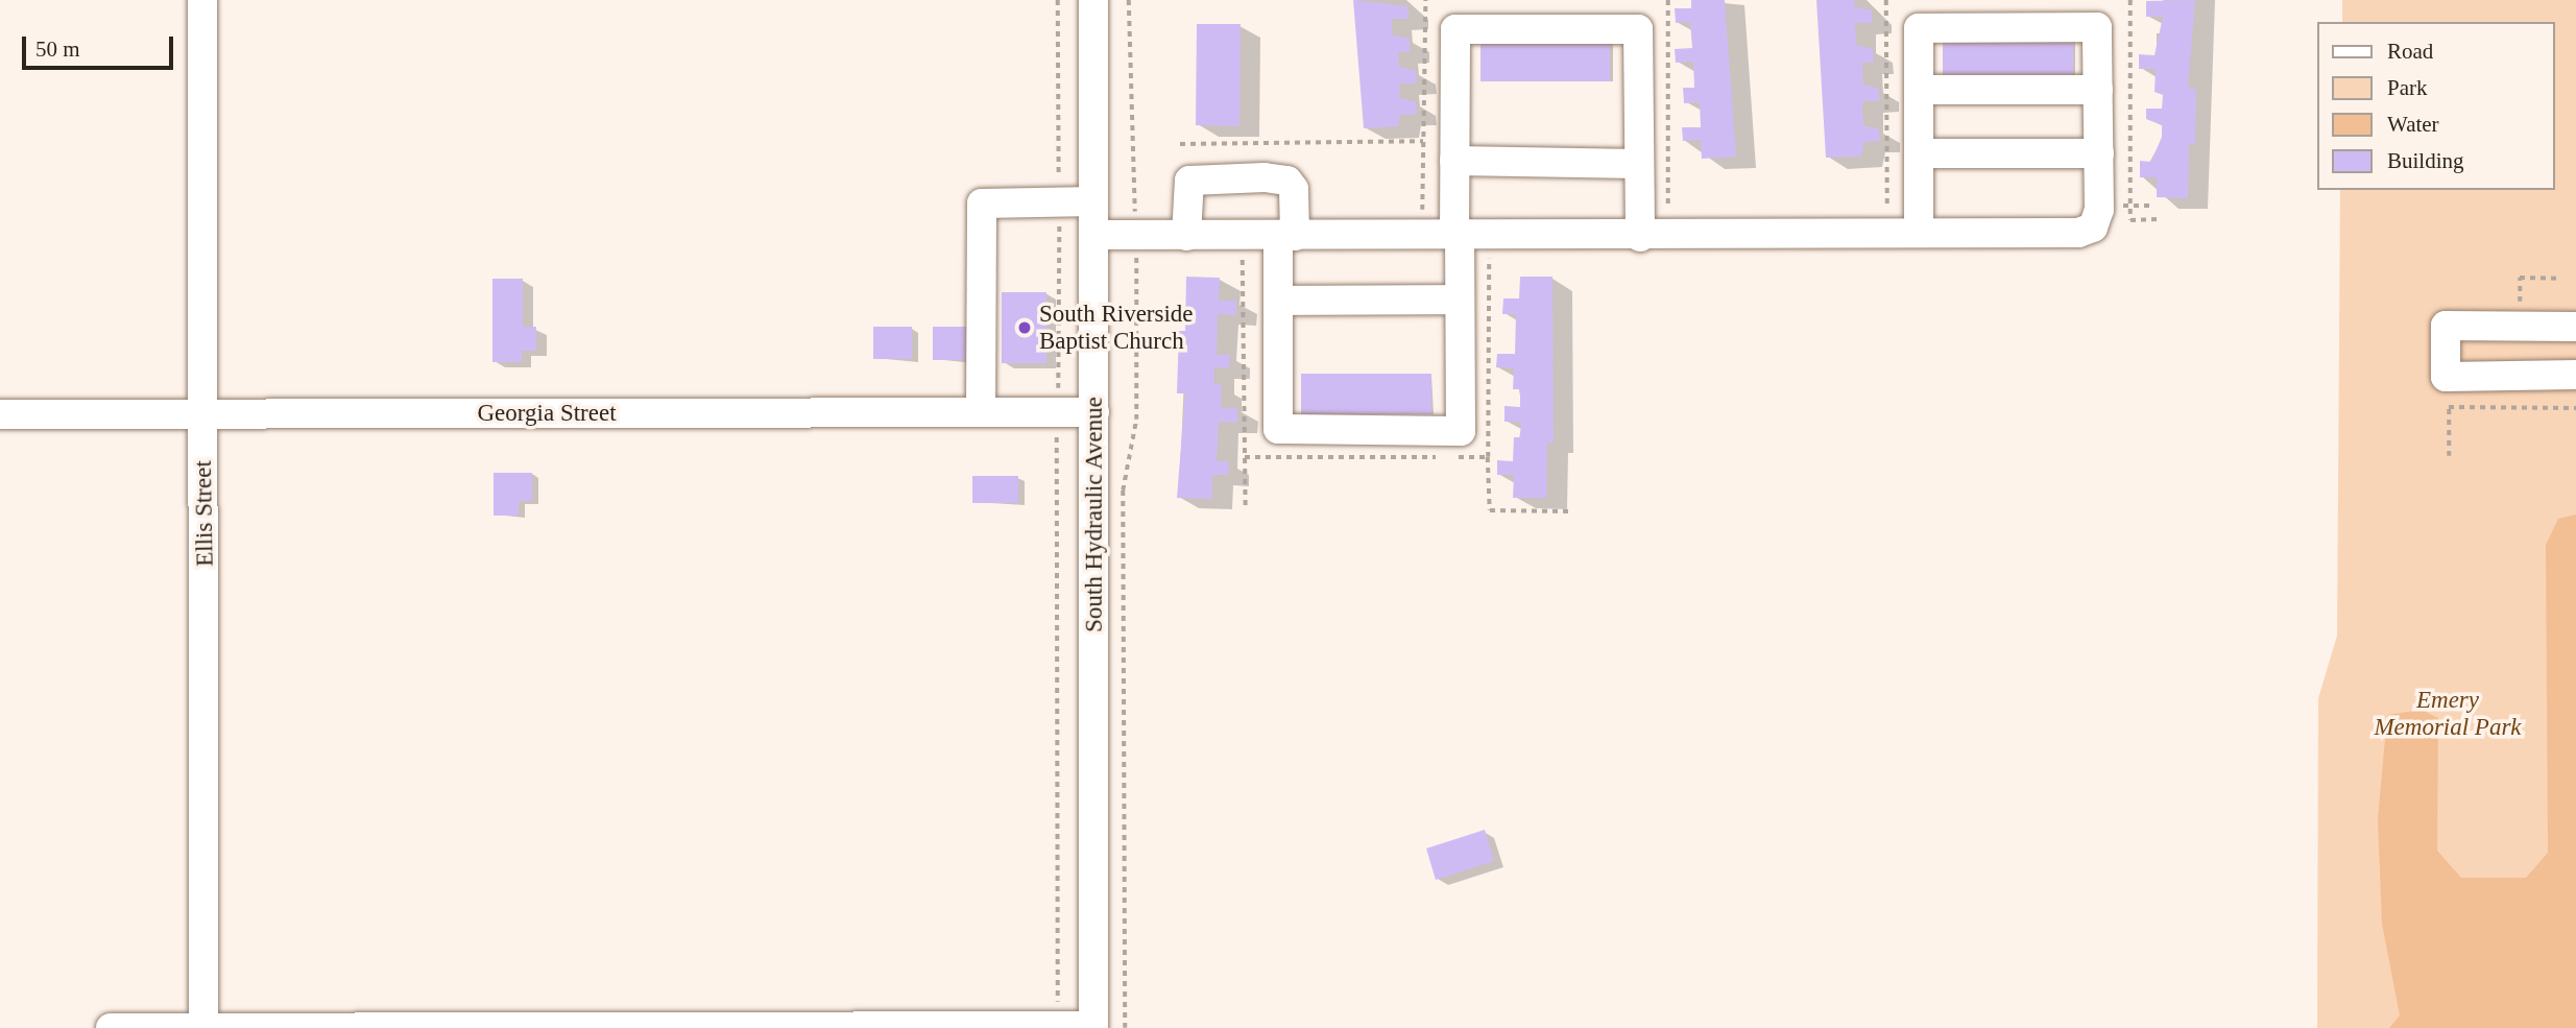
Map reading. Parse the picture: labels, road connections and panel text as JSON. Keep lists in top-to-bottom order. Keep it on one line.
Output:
{"streets":{"street":["Georgia Street","Ellis Street","South Hydraulic Avenue"]},"crossings":[["Georgia Street","Ellis Street"],["Georgia Street","South Hydraulic Avenue"]],"parks":["Emery Memorial Park"],"places":["South Riverside Baptist Church"],"legend":["Road","Park","Water","Building"],"scale_bar":"50 m"}
